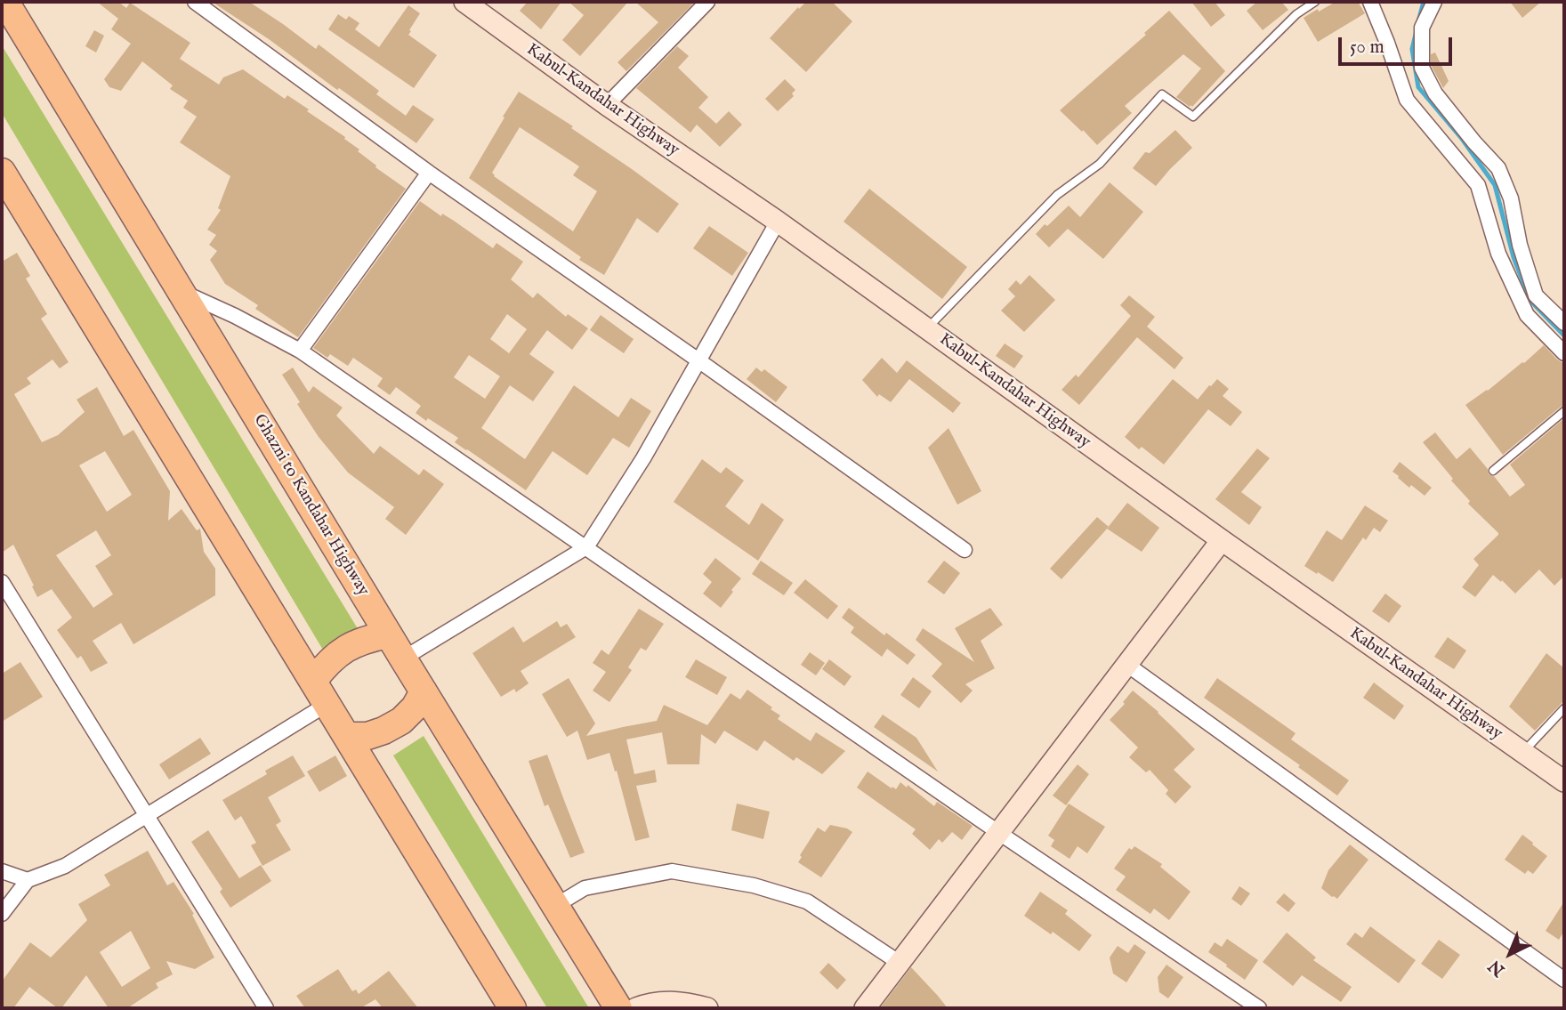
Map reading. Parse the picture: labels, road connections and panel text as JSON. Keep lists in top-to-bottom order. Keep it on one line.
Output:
{"streets":{"highway":["Ghazni to Kandahar Highway"],"main road":["Kabul–Kandahar Highway"]},"scale_bar":"50 m","north":"bottom left"}
